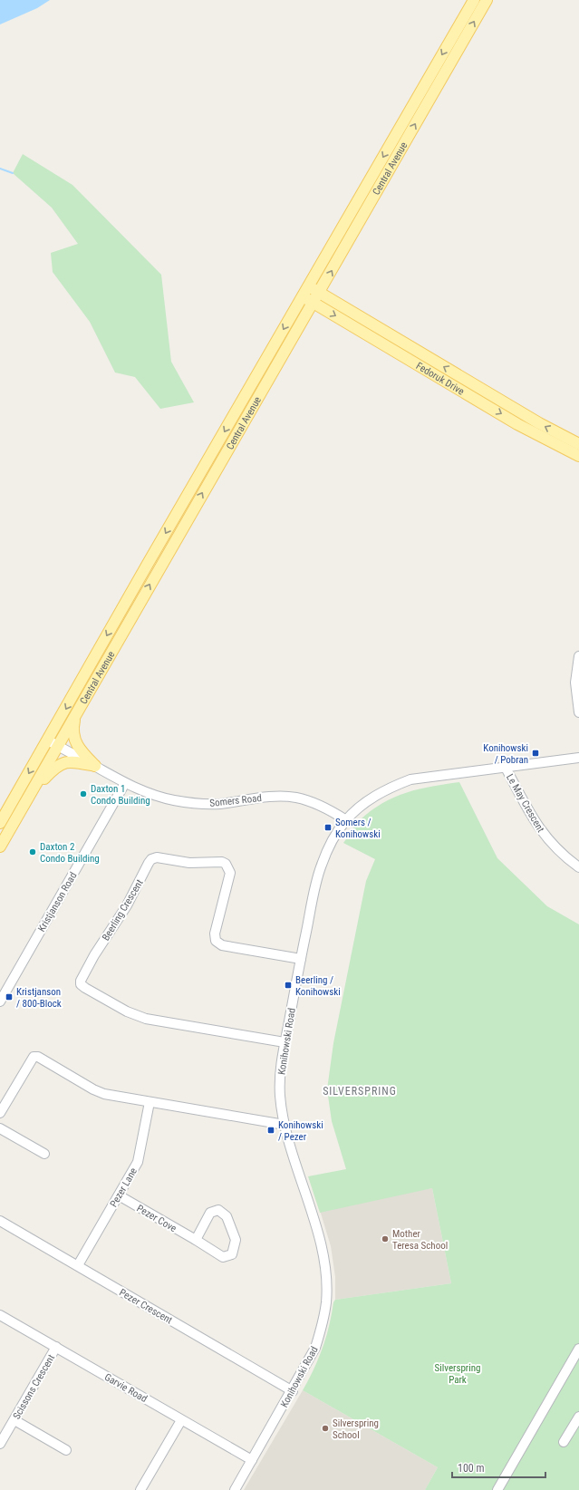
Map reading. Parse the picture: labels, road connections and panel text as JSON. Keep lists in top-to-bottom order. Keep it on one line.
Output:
{"streets":{"main road":["Central Avenue","Fedoruk Drive"],"street":["Somers Road","Le May Crescent","Kristjanson Road","Beerling Crescent","Konihowski Road","Pezer Lane","Pezer Cove","Pezer Crescent","Scissons Crescent","Garvie Road"]},"crossings":[["Central Avenue","Fedoruk Drive"],["Central Avenue","Somers Road"],["Somers Road","Kristjanson Road"],["Somers Road","Konihowski Road"],["Le May Crescent","Konihowski Road"],["Beerling Crescent","Konihowski Road"],["Konihowski Road","Pezer Crescent"],["Konihowski Road","Garvie Road"],["Pezer Lane","Pezer Cove"],["Pezer Lane","Pezer Crescent"],["Scissons Crescent","Garvie Road"]],"districts":["SILVERSPRING"],"parks":["Silverspring Park"],"places":{"transit":["Konihowski / Pobran","Somers / Konihowski","Beerling / Konihowski","Kristjanson / 800-Block","Konihowski / Pezer"],"other":["Daxton 1 Condo Building","Daxton 2 Condo Building","Mother Teresa School","Silverspring School"]},"scale_bar":"100 m"}
